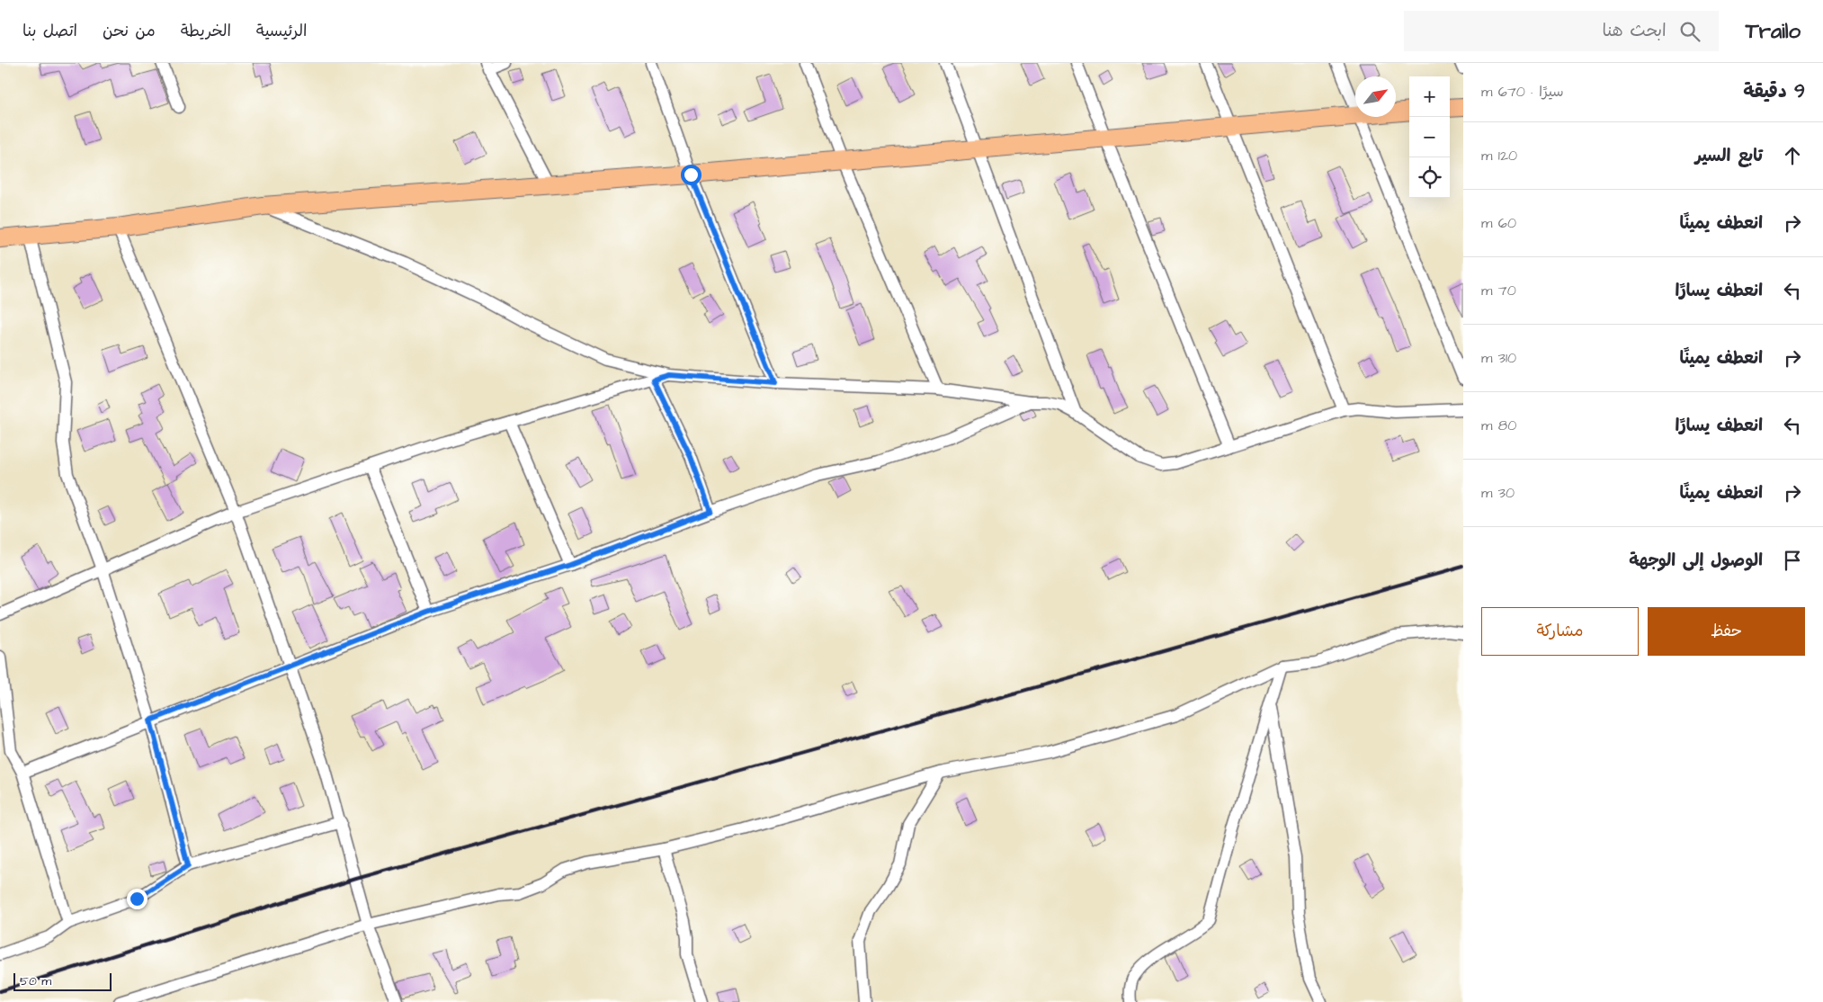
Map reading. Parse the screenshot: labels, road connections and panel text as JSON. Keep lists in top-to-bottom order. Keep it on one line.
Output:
{"scale_bar":"50 m","north":"top right","page":{"header":"Trailo","search":"ابحث هنا","nav":["الرئيسية","الخريطة","من نحن","اتصل بنا"],"heading":["9 دقيقة","سيرًا · 670 m"],"map_buttons":["+","−"],"list":[["تابع السير","120 m"],["انعطف يمينًا","60 m"],["انعطف يسارًا","70 m"],["انعطف يمينًا","310 m"],["انعطف يسارًا","80 m"],["انعطف يمينًا","30 m"],"الوصول إلى الوجهة"],"buttons":["حفظ","مشاركة"],"scale":"50 m"}}
